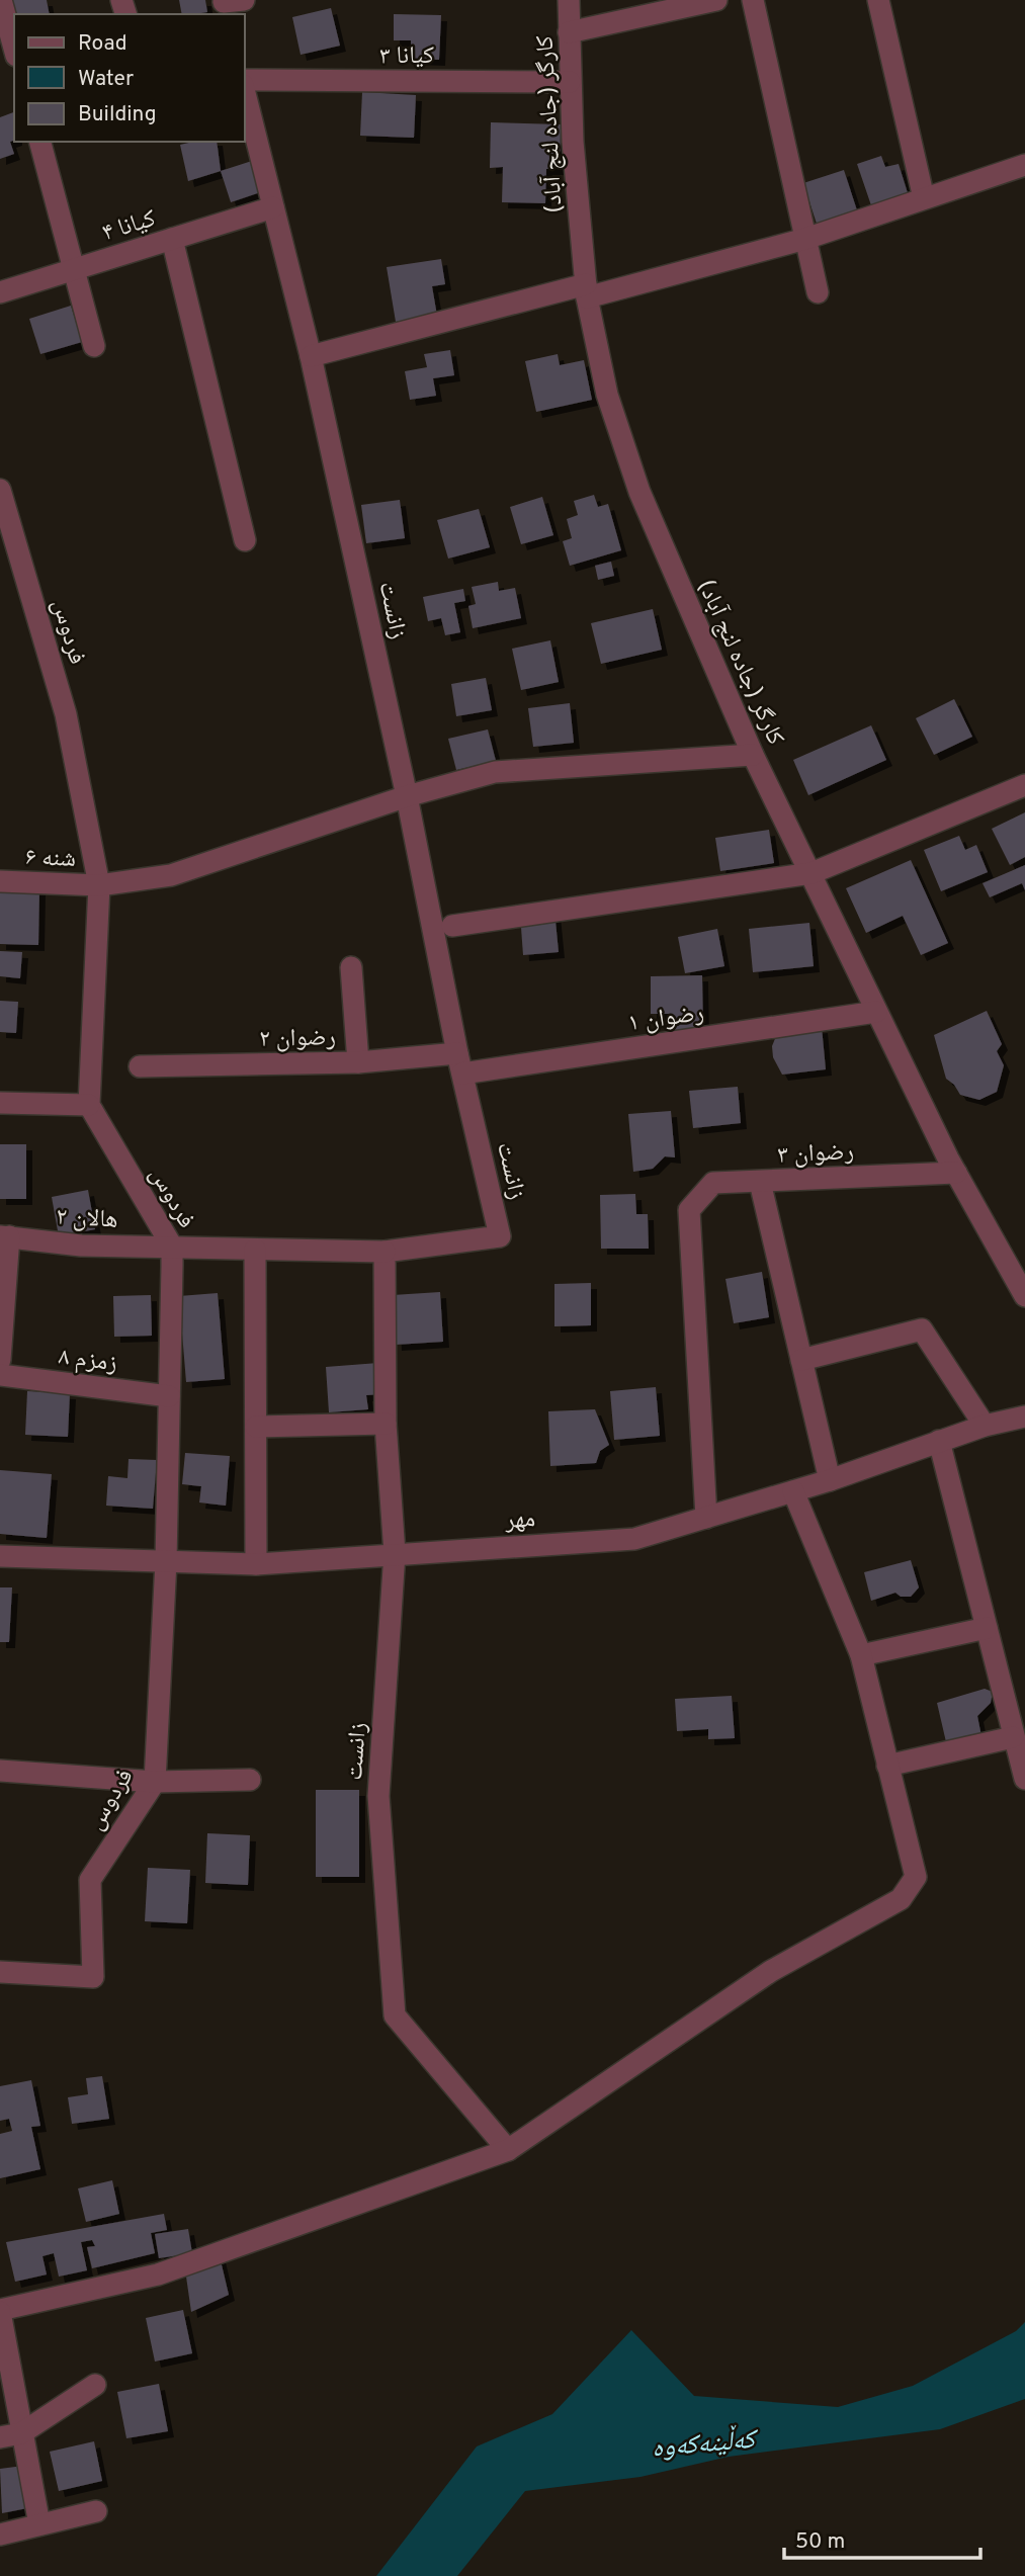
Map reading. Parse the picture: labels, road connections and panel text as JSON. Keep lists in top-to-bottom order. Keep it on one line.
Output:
{"streets":{"street":["کیانا ۳","کارگر (جاده لنج آباد)","کیانا ۴","زانست","فردوس","شنه ۶","رضوان ۱","رضوان ۲","رضوان ۳","هالان ۲","زمزم ۸","مهر"]},"crossings":[["کیانا ۳","کارگر (جاده لنج آباد)"],["کارگر (جاده لنج آباد)","رضوان ۱"],["کارگر (جاده لنج آباد)","رضوان ۳"],["کیانا ۴","زانست"],["زانست","رضوان ۱"],["زانست","رضوان ۲"],["زانست","مهر"],["فردوس","شنه ۶"],["فردوس","هالان ۲"],["فردوس","زمزم ۸"],["فردوس","مهر"],["رضوان ۱","رضوان ۲"],["رضوان ۳","مهر"]],"water":["کەڵینەکەوە"],"legend":["Road","Water","Building"],"scale_bar":"50 m"}
